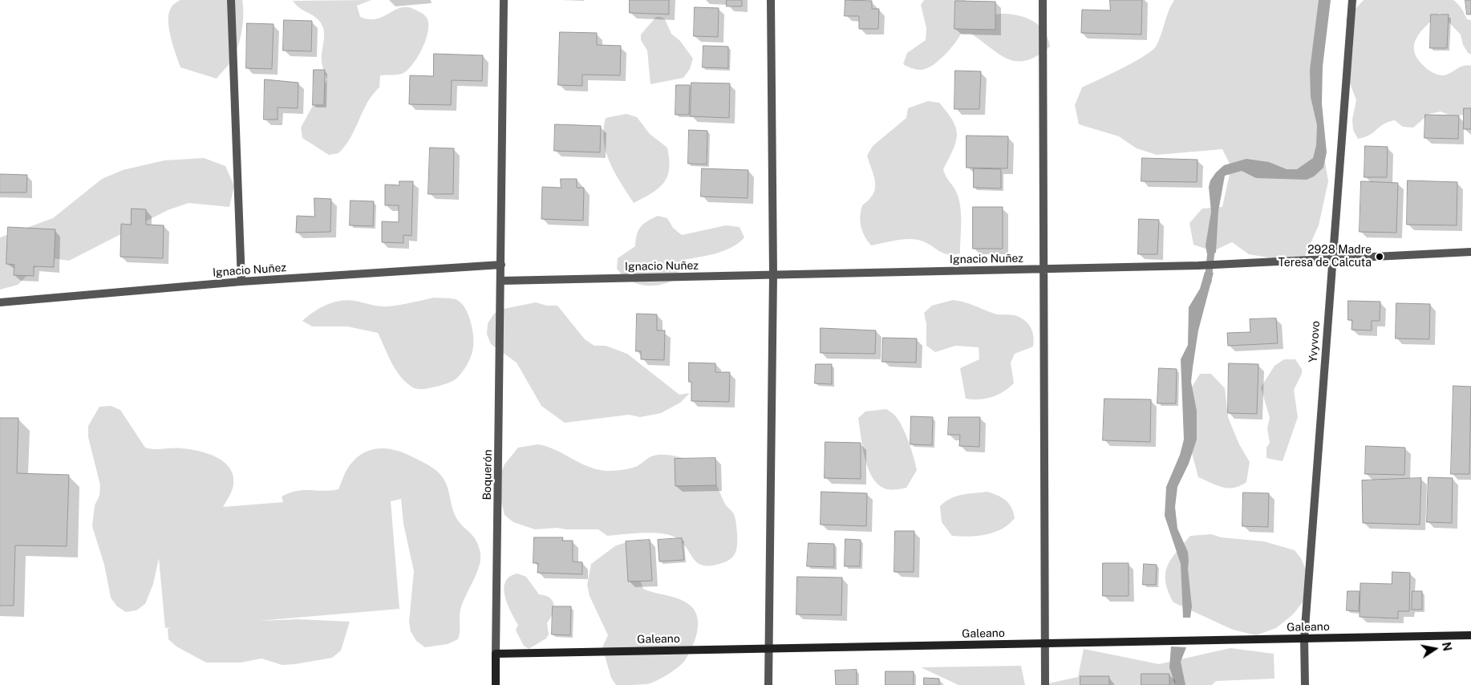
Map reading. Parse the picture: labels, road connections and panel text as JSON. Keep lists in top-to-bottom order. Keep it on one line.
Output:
{"streets":{"street":["Ignacio Nuñez","Yvyvovo","Boquerón","Galeano"]},"crossings":[["Ignacio Nuñez","Yvyvovo"],["Ignacio Nuñez","Boquerón"],["Yvyvovo","Galeano"],["Boquerón","Galeano"]],"places":["2928 Madre Teresa de Calcuta"],"north":"right"}
